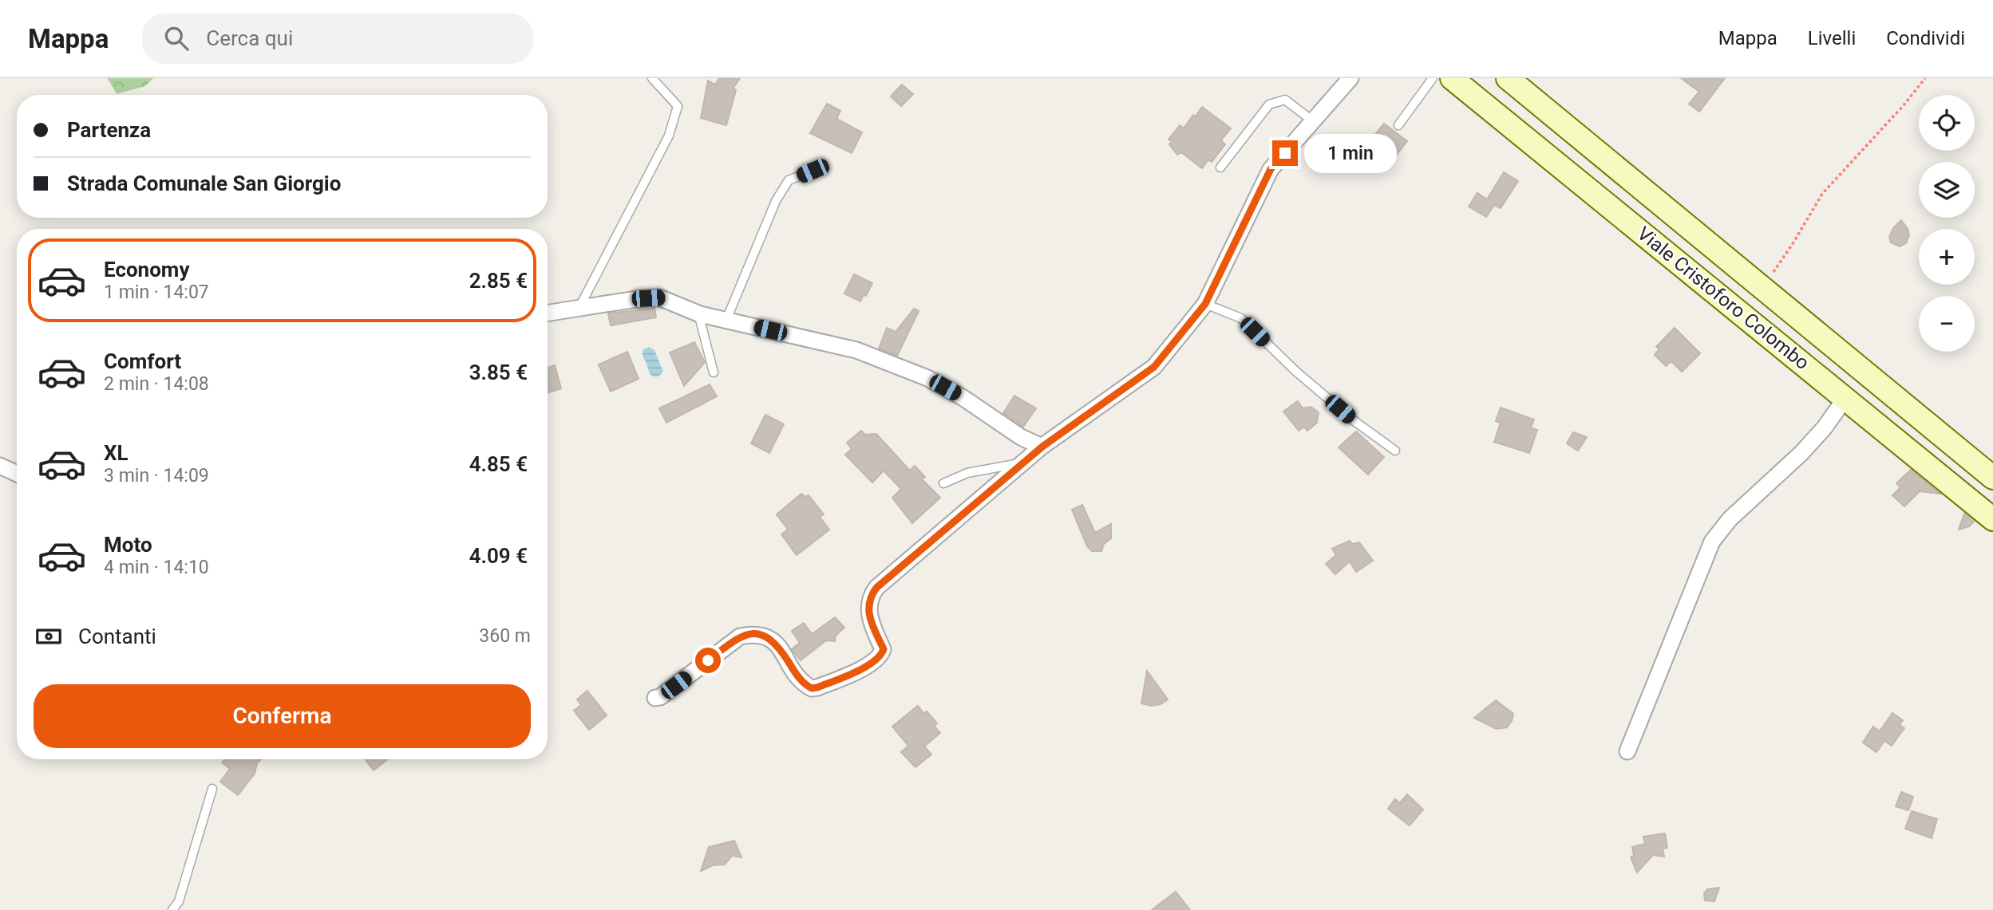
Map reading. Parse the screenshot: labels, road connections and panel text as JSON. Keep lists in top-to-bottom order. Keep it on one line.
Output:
{"streets":{"main road":["Viale Cristoforo Colombo"]},"page":{"header":"Mappa","search":"Cerca qui","nav":["Mappa","Livelli","Condividi"],"map_buttons":["+","−"],"banner":["Partenza","Strada Comunale San Giorgio"],"bubble":"1 min","list":[{"name":"Economy","note":"1 min · 14:07","value":"2.85 €"},{"name":"Comfort","note":"2 min · 14:08","value":"3.85 €"},{"name":"XL","note":"3 min · 14:09","value":"4.85 €"},{"name":"Moto","note":"4 min · 14:10","value":"4.09 €"}],"pay":["Contanti","360 m"],"buttons":"Conferma"}}
